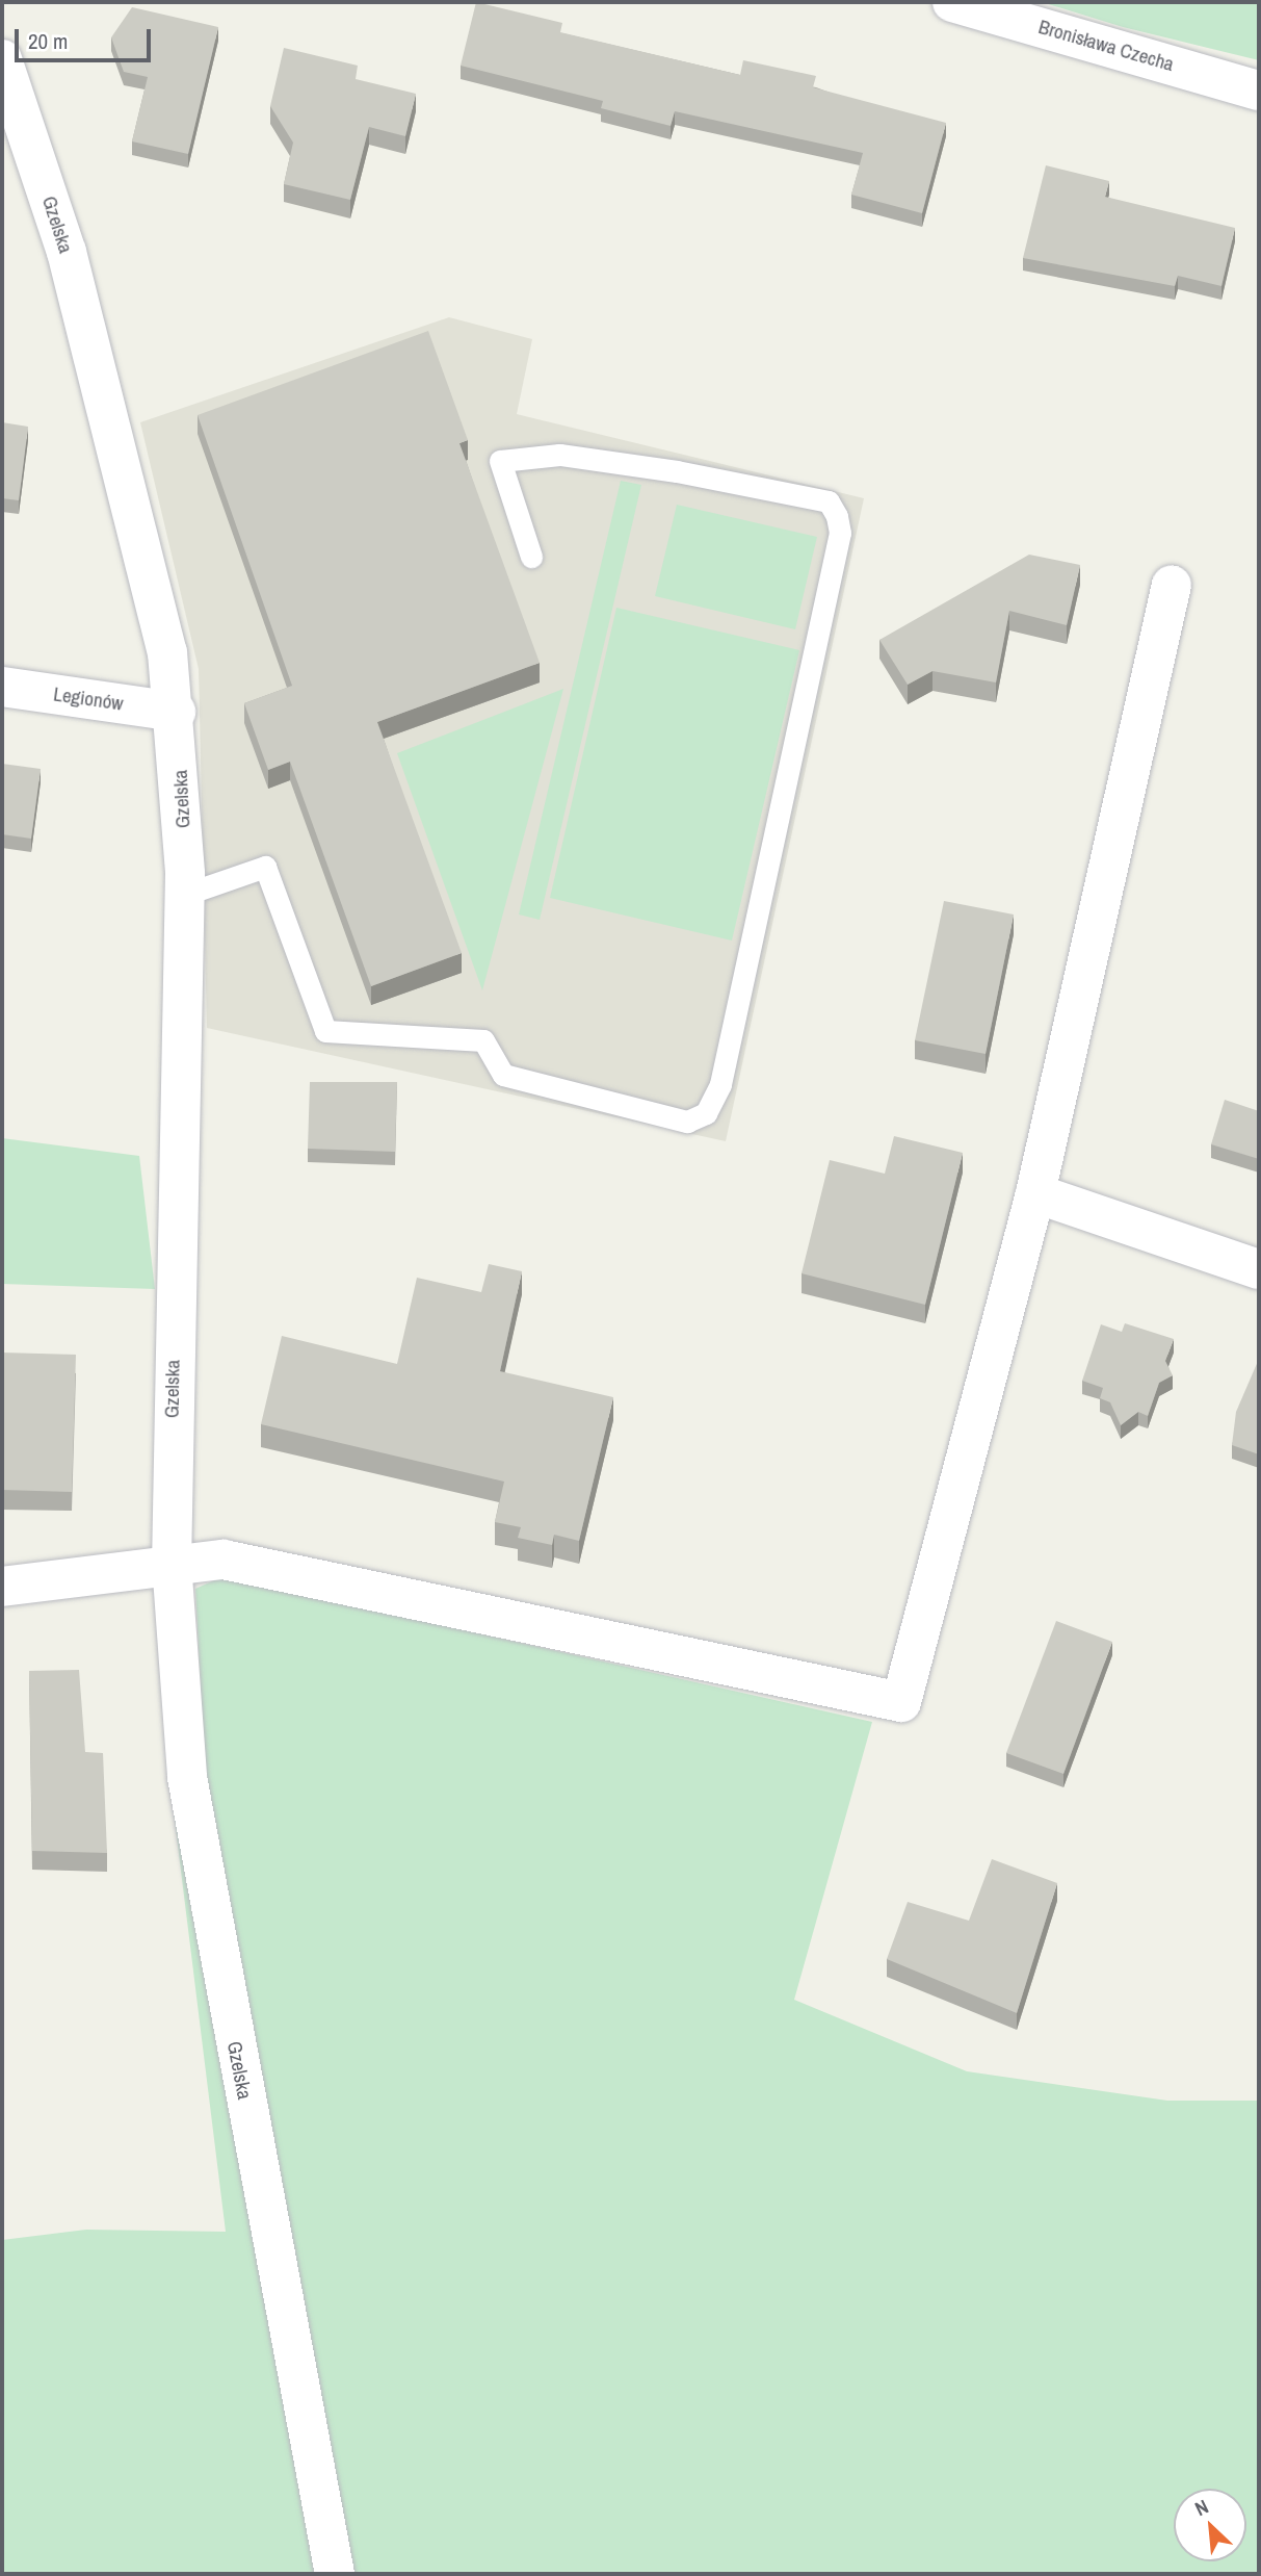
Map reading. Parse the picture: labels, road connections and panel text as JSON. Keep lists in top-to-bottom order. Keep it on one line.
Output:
{"streets":{"street":["Bronisława Czecha","Gzelska","Legionów"]},"crossings":[["Gzelska","Legionów"]],"scale_bar":"20 m","north":"top left"}
